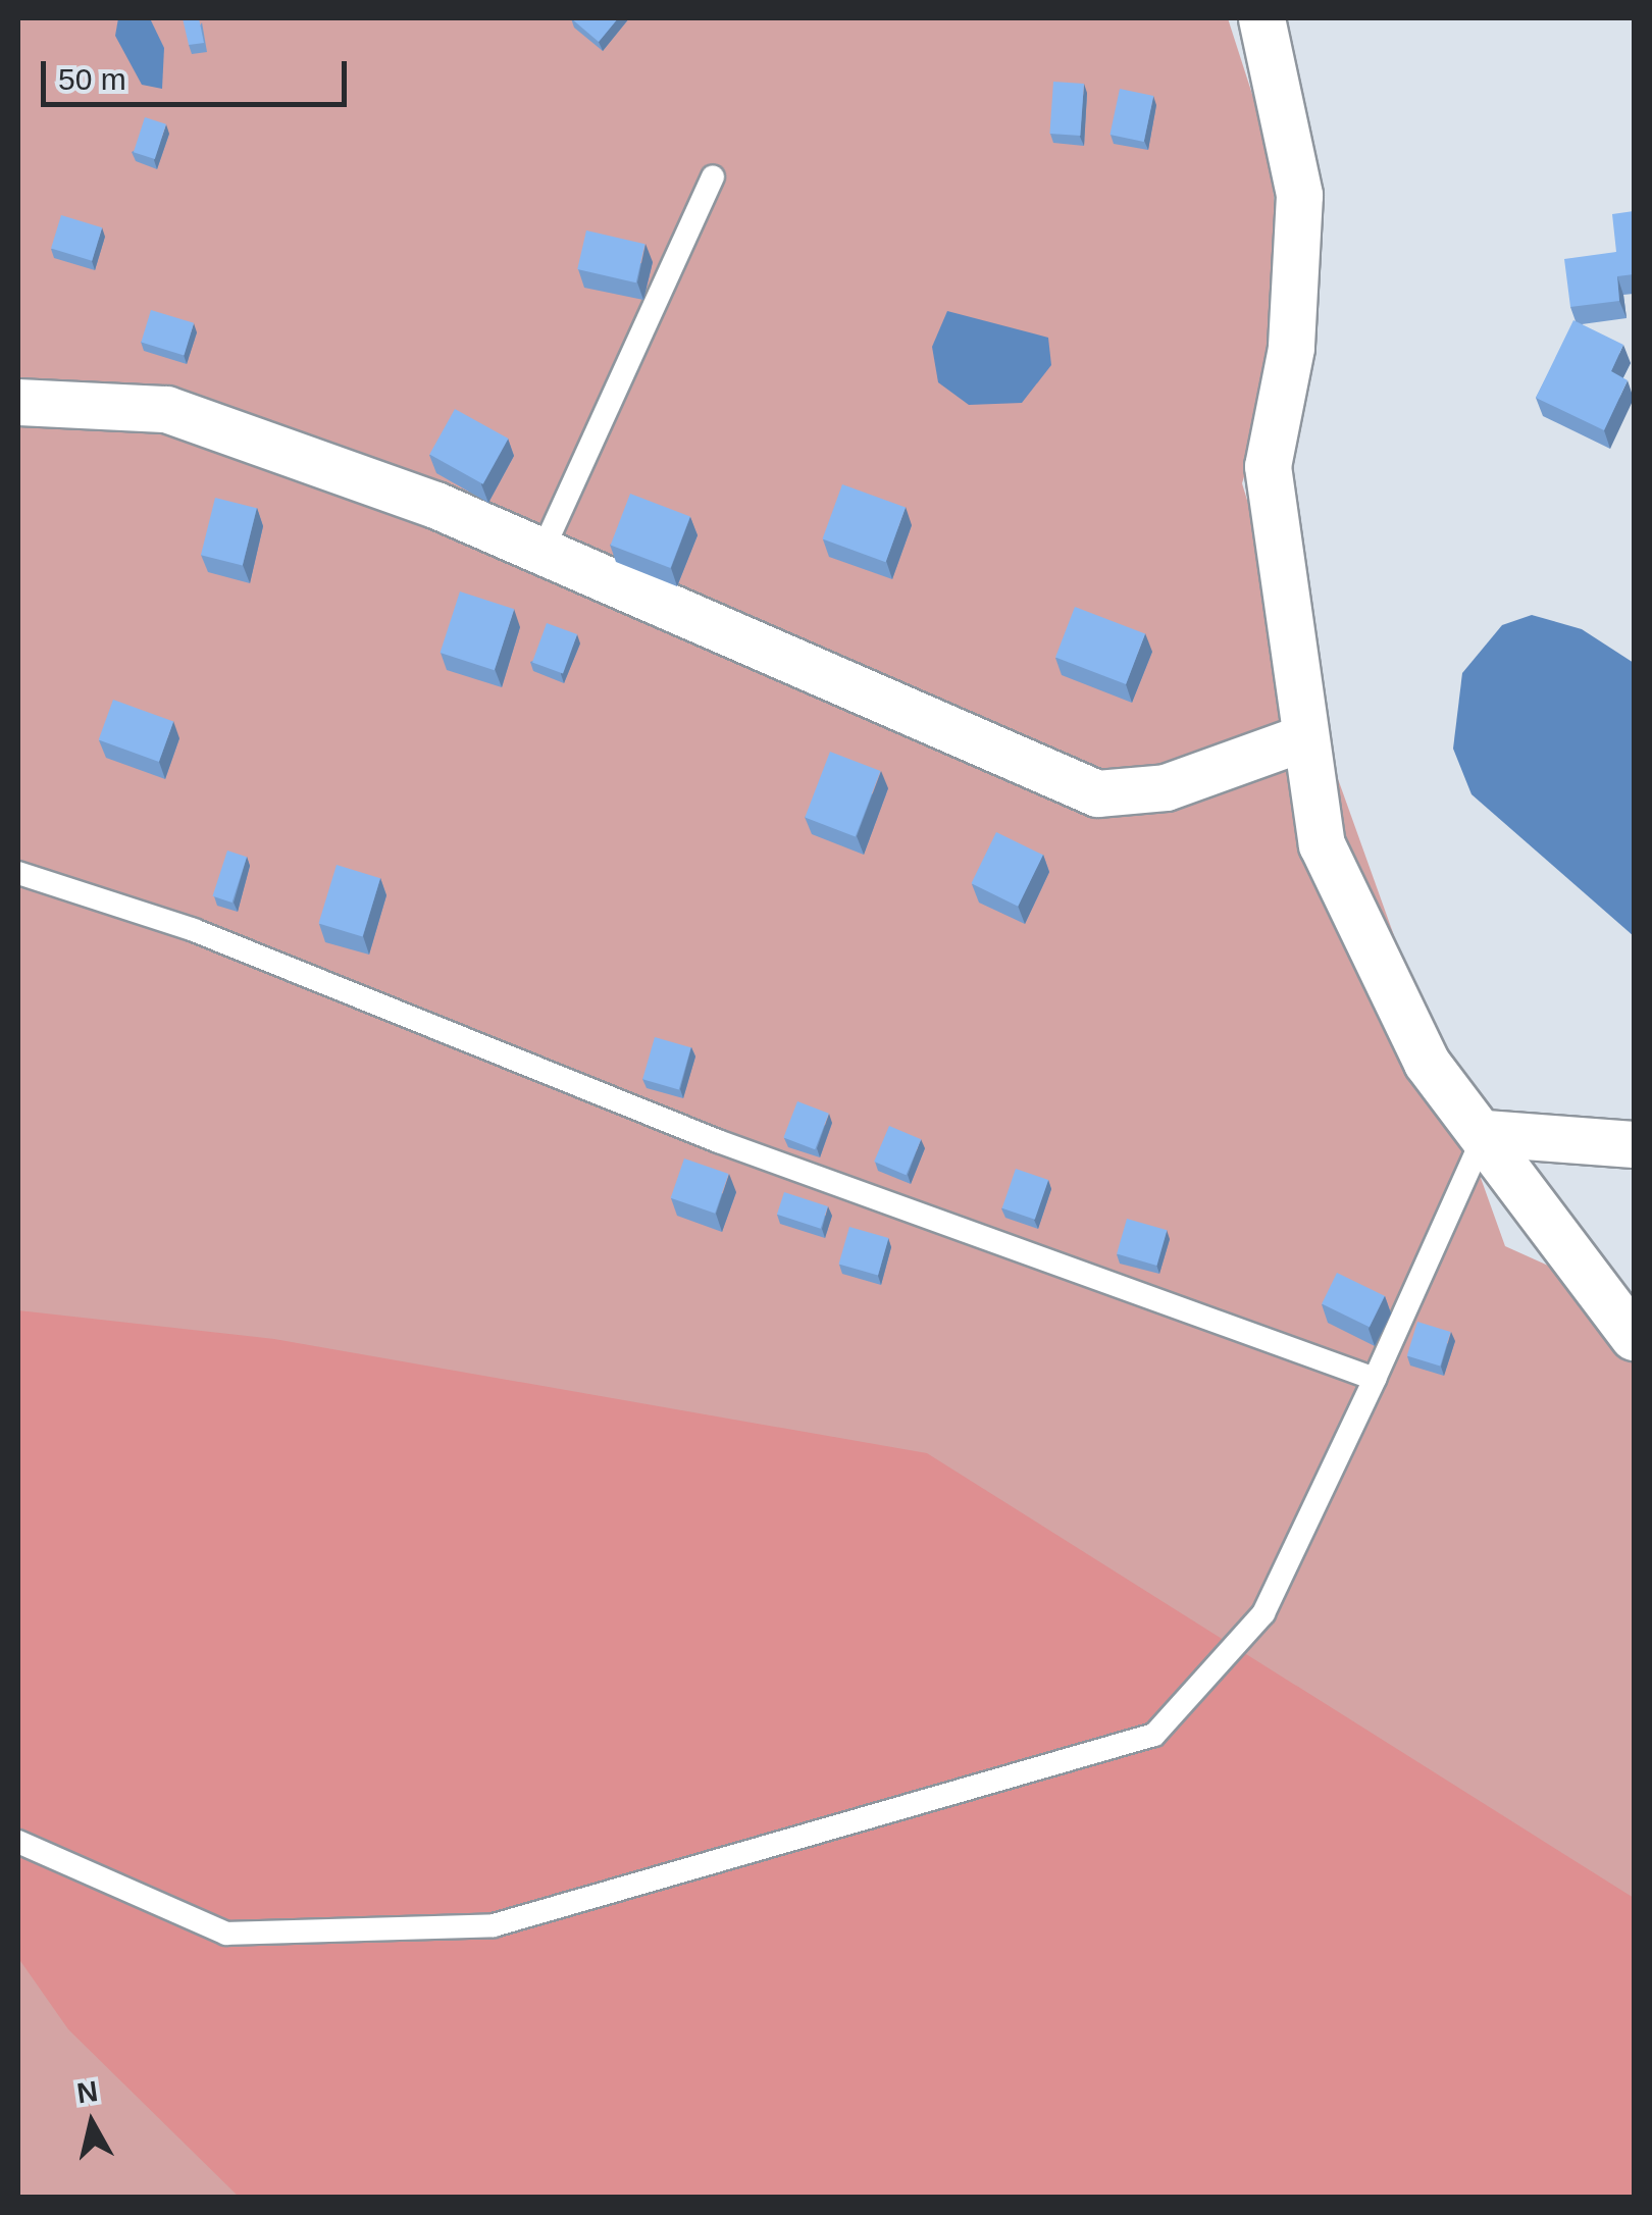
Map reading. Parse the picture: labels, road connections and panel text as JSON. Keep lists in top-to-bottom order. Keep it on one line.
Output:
{"scale_bar":"50 m","north":"top"}
